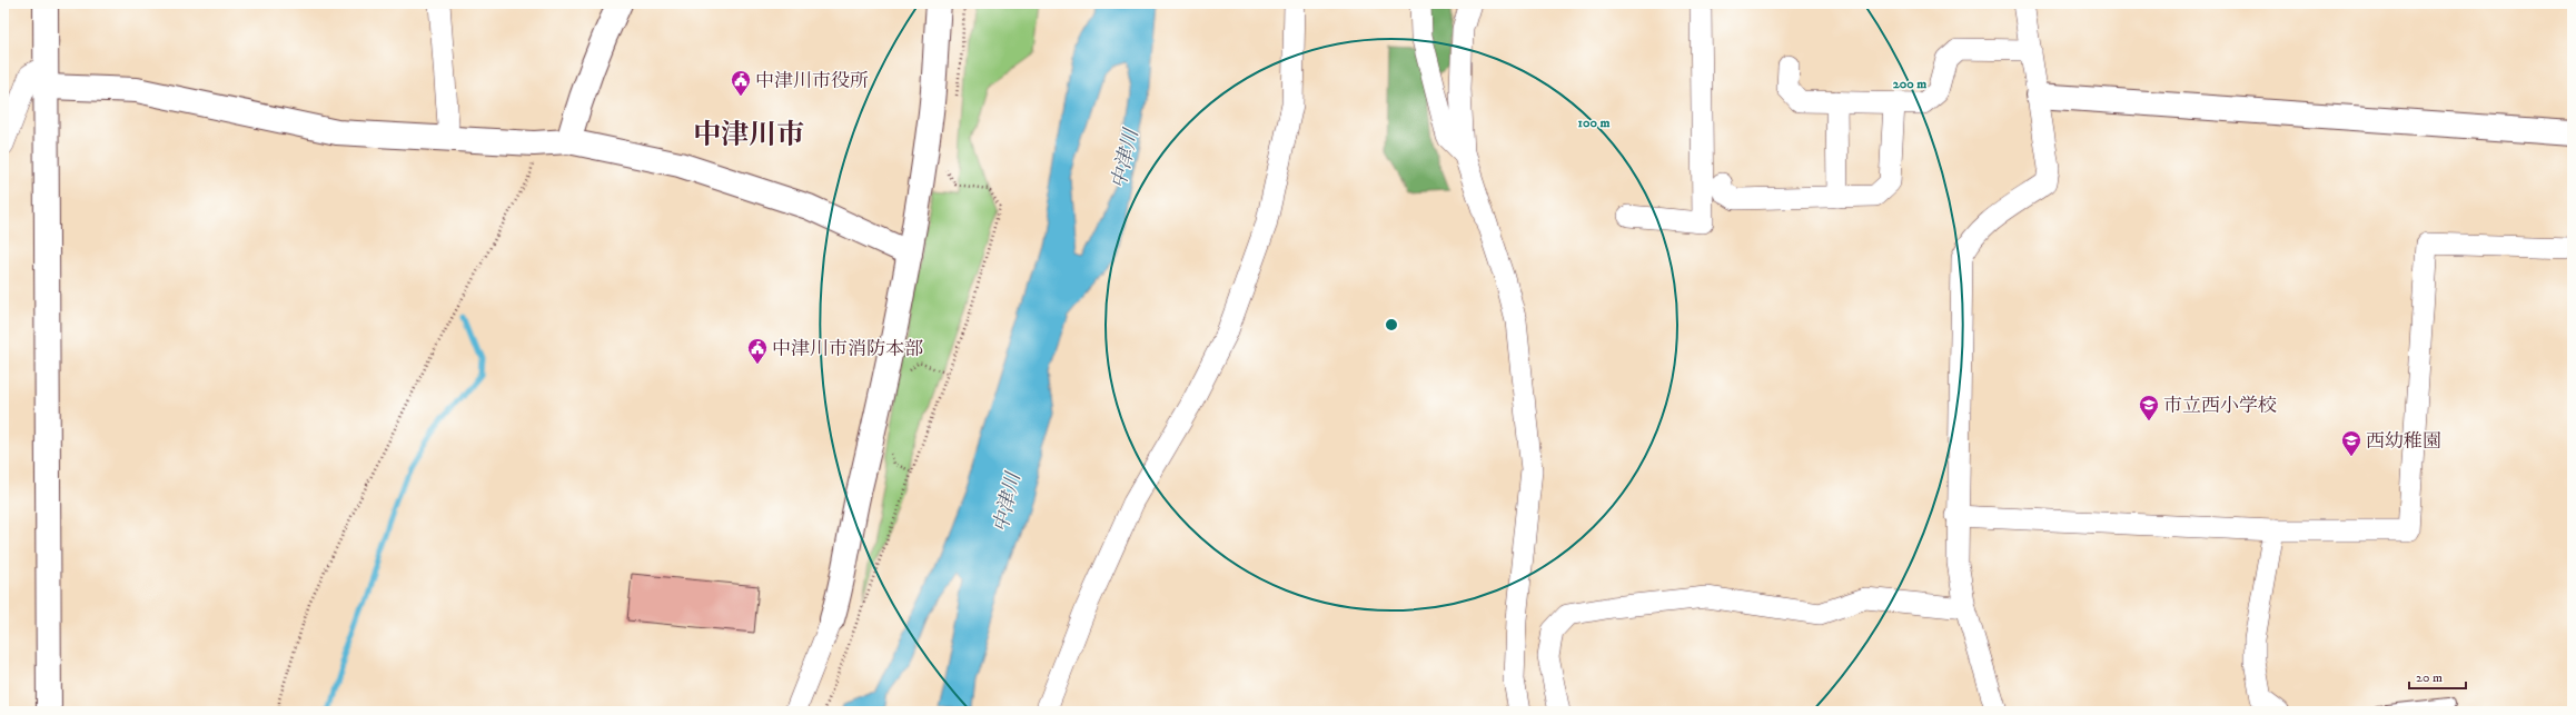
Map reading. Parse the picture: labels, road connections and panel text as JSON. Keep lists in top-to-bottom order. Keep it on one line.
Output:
{"districts":["中津川市"],"water":["中津川"],"places":{"public building":["中津川市役所","中津川市消防本部"],"school or university":["市立西小学校","西幼稚園"]},"scale_bar":"20 m","rings":["200 m","100 m"]}
